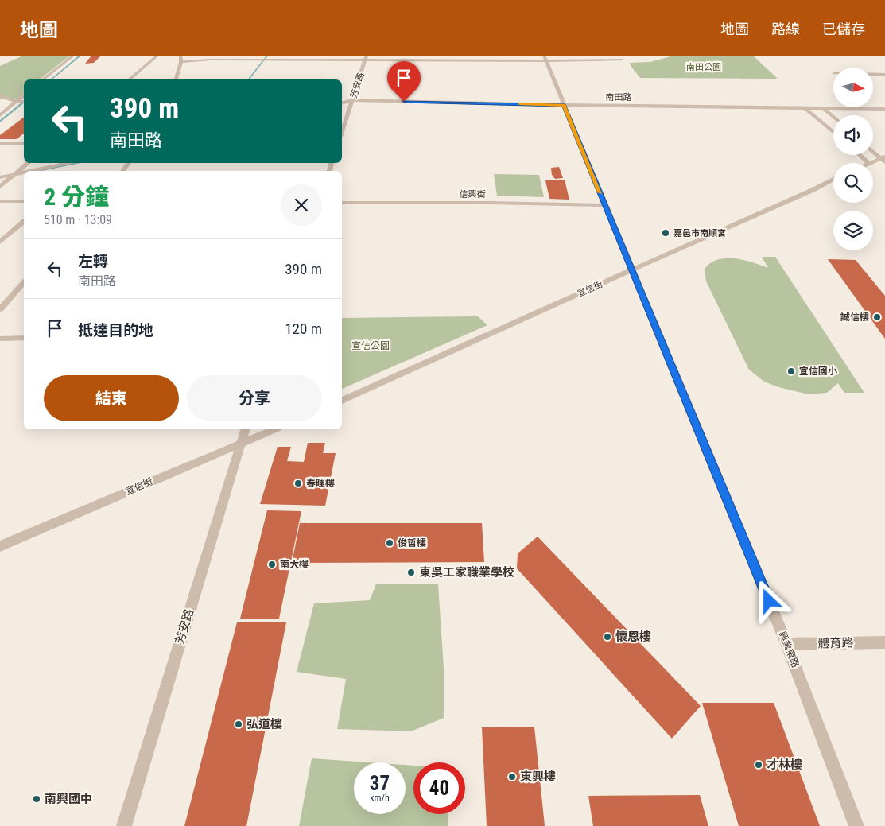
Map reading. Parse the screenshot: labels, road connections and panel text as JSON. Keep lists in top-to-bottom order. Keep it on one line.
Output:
{"streets":{"street":["芳安路","南田路","信興街","宣信街","體育路","興業東路"]},"crossings":[["芳安路","南田路"],["芳安路","宣信街"],["南田路","興業東路"],["信興街","興業東路"],["宣信街","興業東路"],["體育路","興業東路"]],"parks":["南田公園","宣信公園"],"places":["嘉邑市南順宮","誠信樓","宣信國小","春暉樓","俊哲樓","南大樓","東吳工家職業學校","懷恩樓","弘道樓","才林樓","東興樓","南興國中"],"north":"right","page":{"header":"地圖","nav":["地圖","路線","已儲存"],"turn":["390 m","南田路"],"heading":["2 分鐘","510 m · 13:09"],"list":[{"name":"左轉","note":"南田路","value":"390 m"},{"name":"抵達目的地","value":"120 m"}],"buttons":["結束","分享"],"speed":"37 km/h","limit":"40"}}
